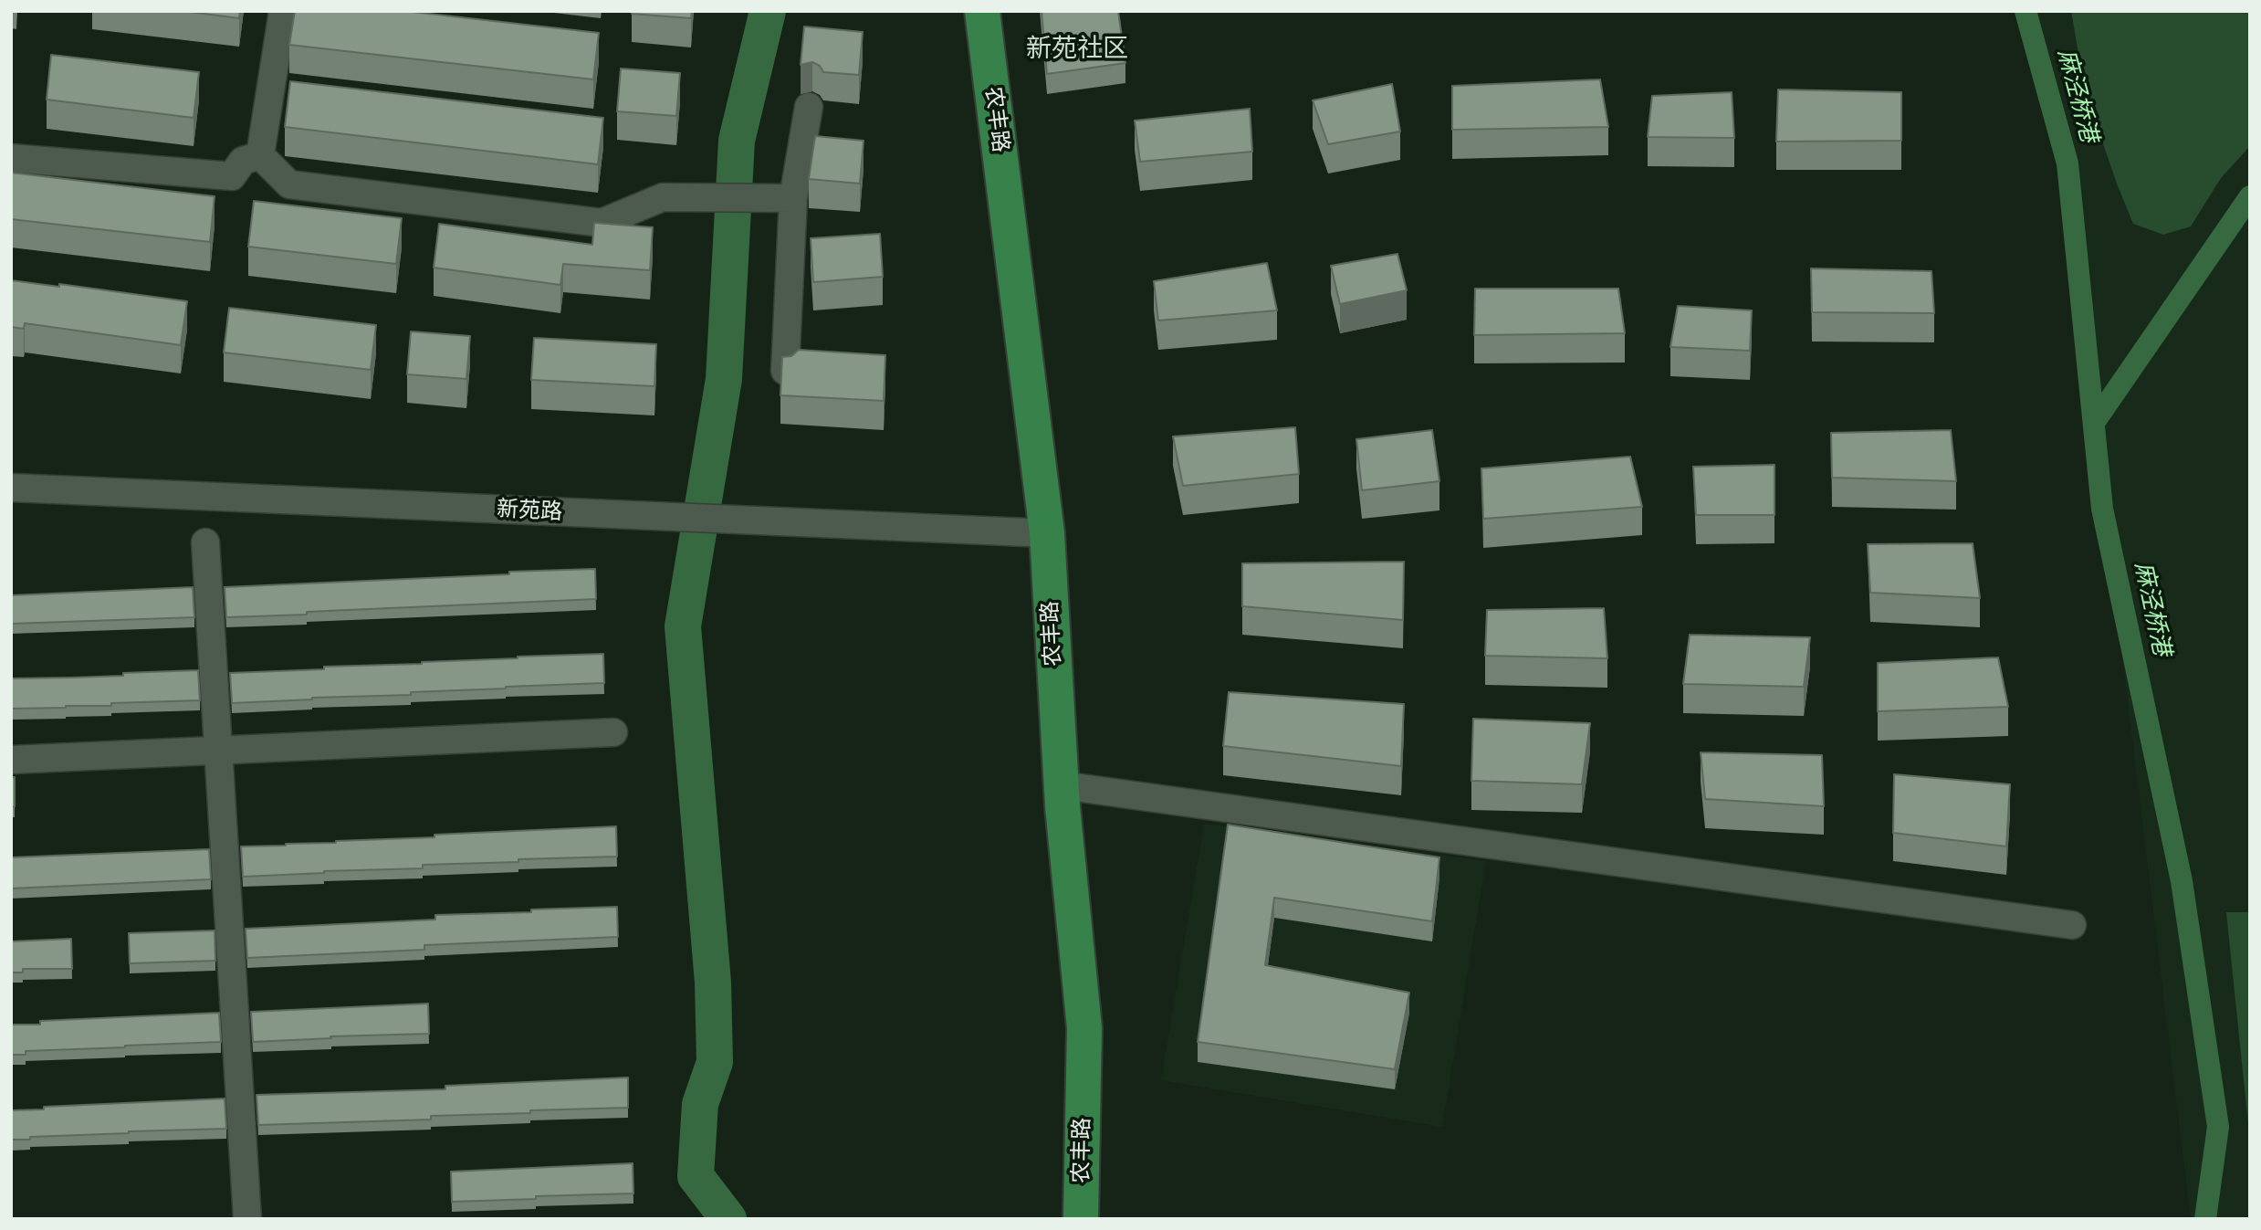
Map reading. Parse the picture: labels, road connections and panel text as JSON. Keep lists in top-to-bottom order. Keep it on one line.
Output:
{"streets":{"main road":["农丰路"],"street":["新苑路"]},"crossings":[["农丰路","新苑路"]],"districts":["新苑社区"],"water":["麻泾桥港"]}
